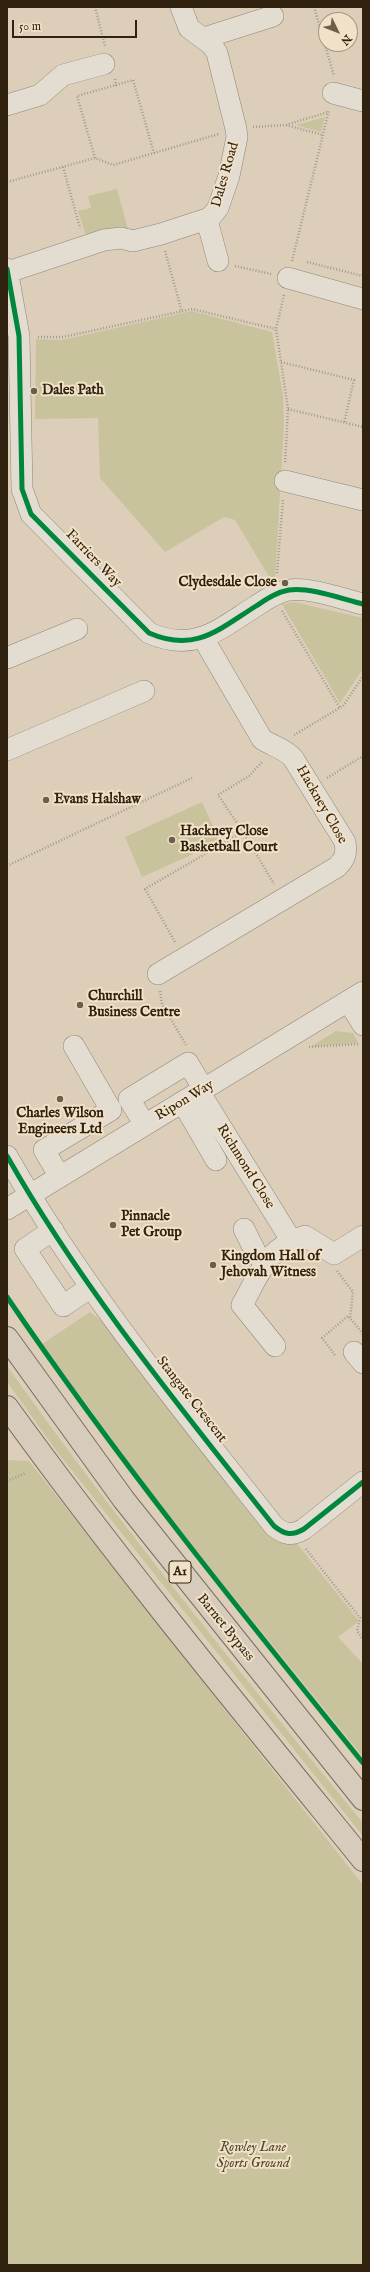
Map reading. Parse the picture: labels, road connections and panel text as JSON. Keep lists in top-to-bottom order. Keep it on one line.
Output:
{"streets":{"highway":["A1","Barnet Bypass"],"street":["Dales Road","Farriers Way","Hackney Close","Ripon Way","Richmond Close","Stangate Crescent"]},"crossings":[["Dales Road","Farriers Way"],["Farriers Way","Hackney Close"],["Ripon Way","Richmond Close"],["Ripon Way","Stangate Crescent"]],"parks":["Rowley Lane Sports Ground"],"places":["Dales Path","Clydesdale Close","Evans Halshaw","Hackney Close Basketball Court","Churchill Business Centre","Charles Wilson Engineers Ltd","Pinnacle Pet Group","Kingdom Hall of Jehovah Witness"],"scale_bar":"50 m","north":"bottom right"}
